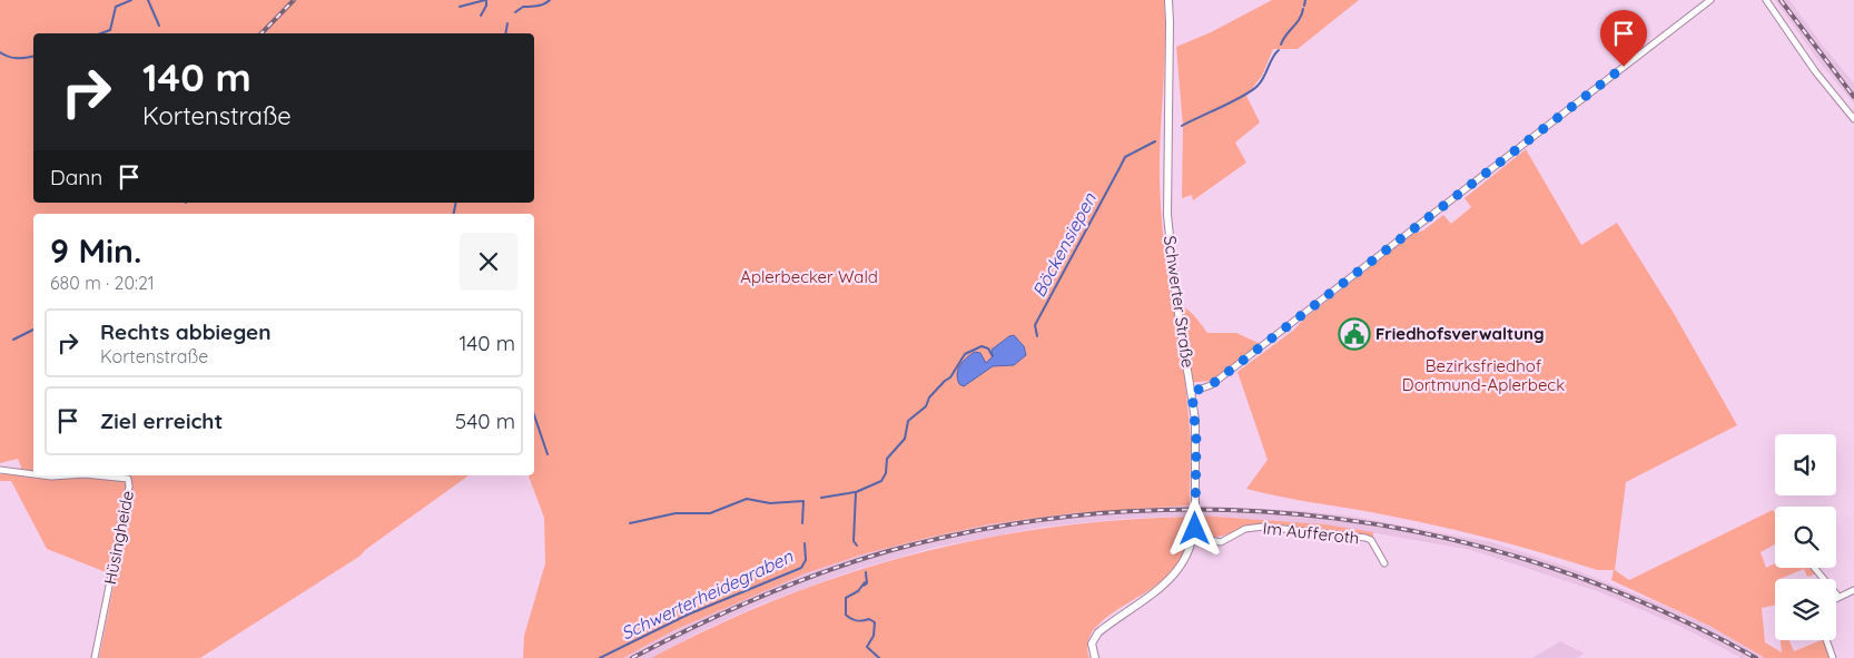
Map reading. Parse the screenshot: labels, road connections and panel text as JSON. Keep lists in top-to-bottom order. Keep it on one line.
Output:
{"streets":{"street":["Schwerter Straße","Im Aufferoth","Hüsingheide"]},"crossings":[["Schwerter Straße","Im Aufferoth"]],"water":["Böckensiepen","Schwerterheidegraben"],"parks":["Aplerbecker Wald","Bezirksfriedhof Dortmund-Aplerbeck"],"places":{"public building":["Friedhofsverwaltung"]},"page":{"turn":["140 m","Kortenstraße"],"then":"Dann","heading":["9 Min.","680 m · 20:21"],"list":[{"name":"Rechts abbiegen","note":"Kortenstraße","value":"140 m"},{"name":"Ziel erreicht","value":"540 m"}]}}
